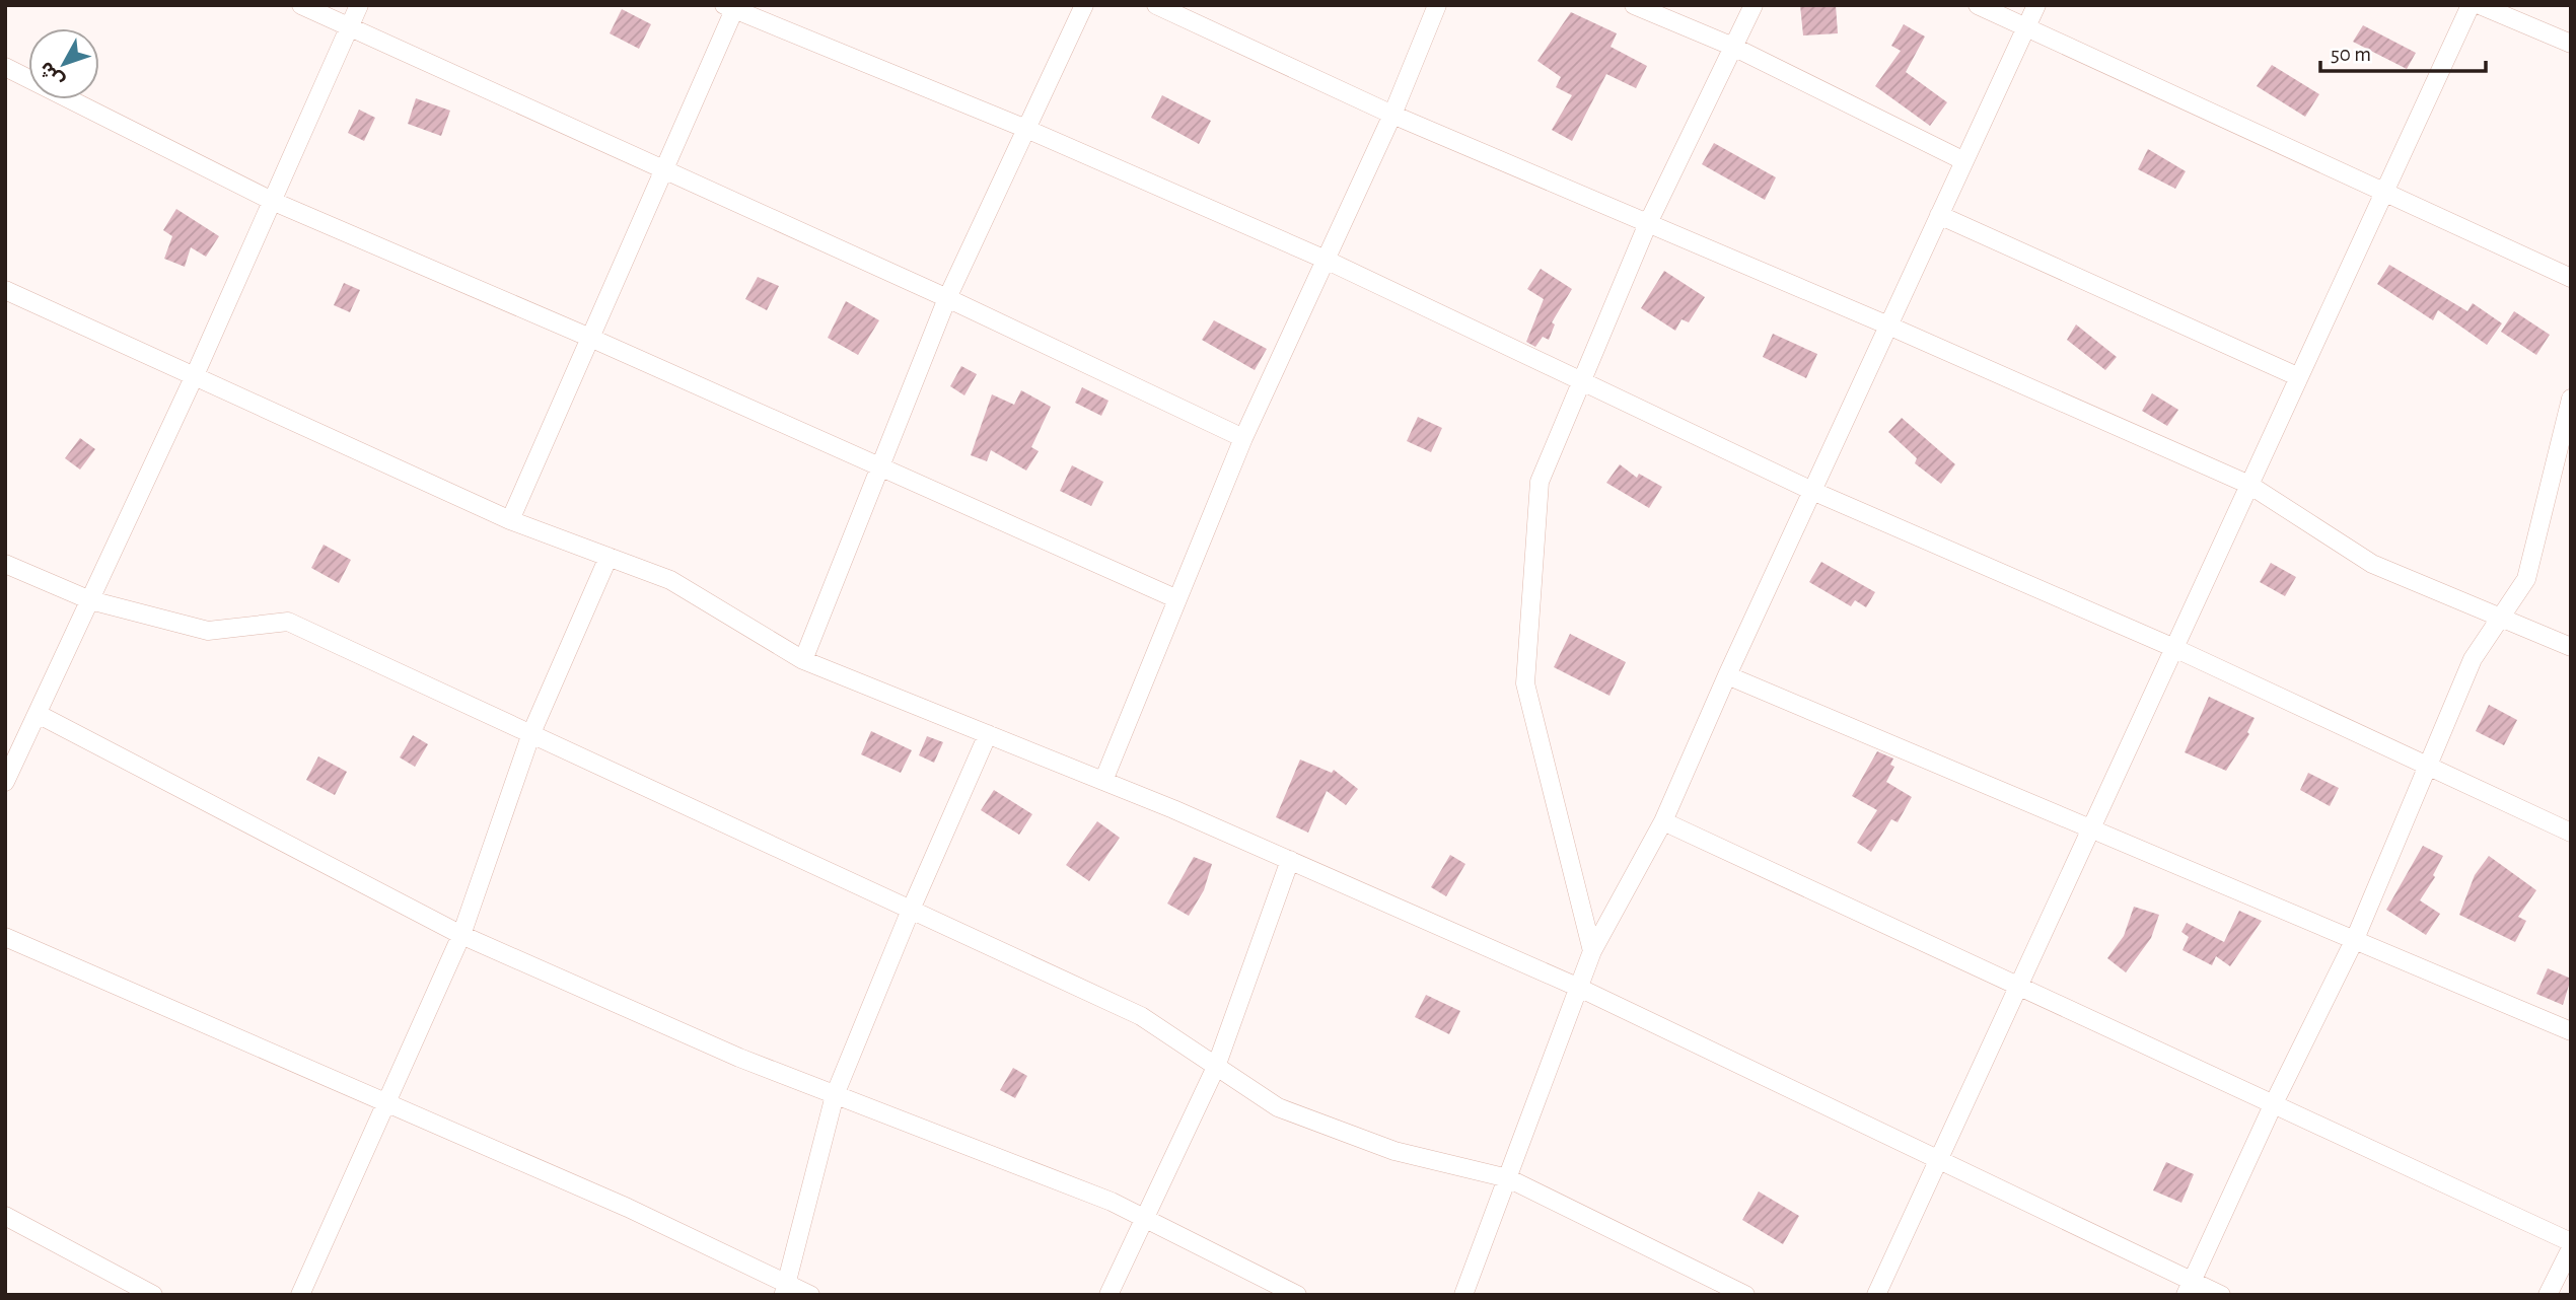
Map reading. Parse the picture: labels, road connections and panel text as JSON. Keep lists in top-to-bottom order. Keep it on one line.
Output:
{"scale_bar":"50 m","north":"bottom left"}
